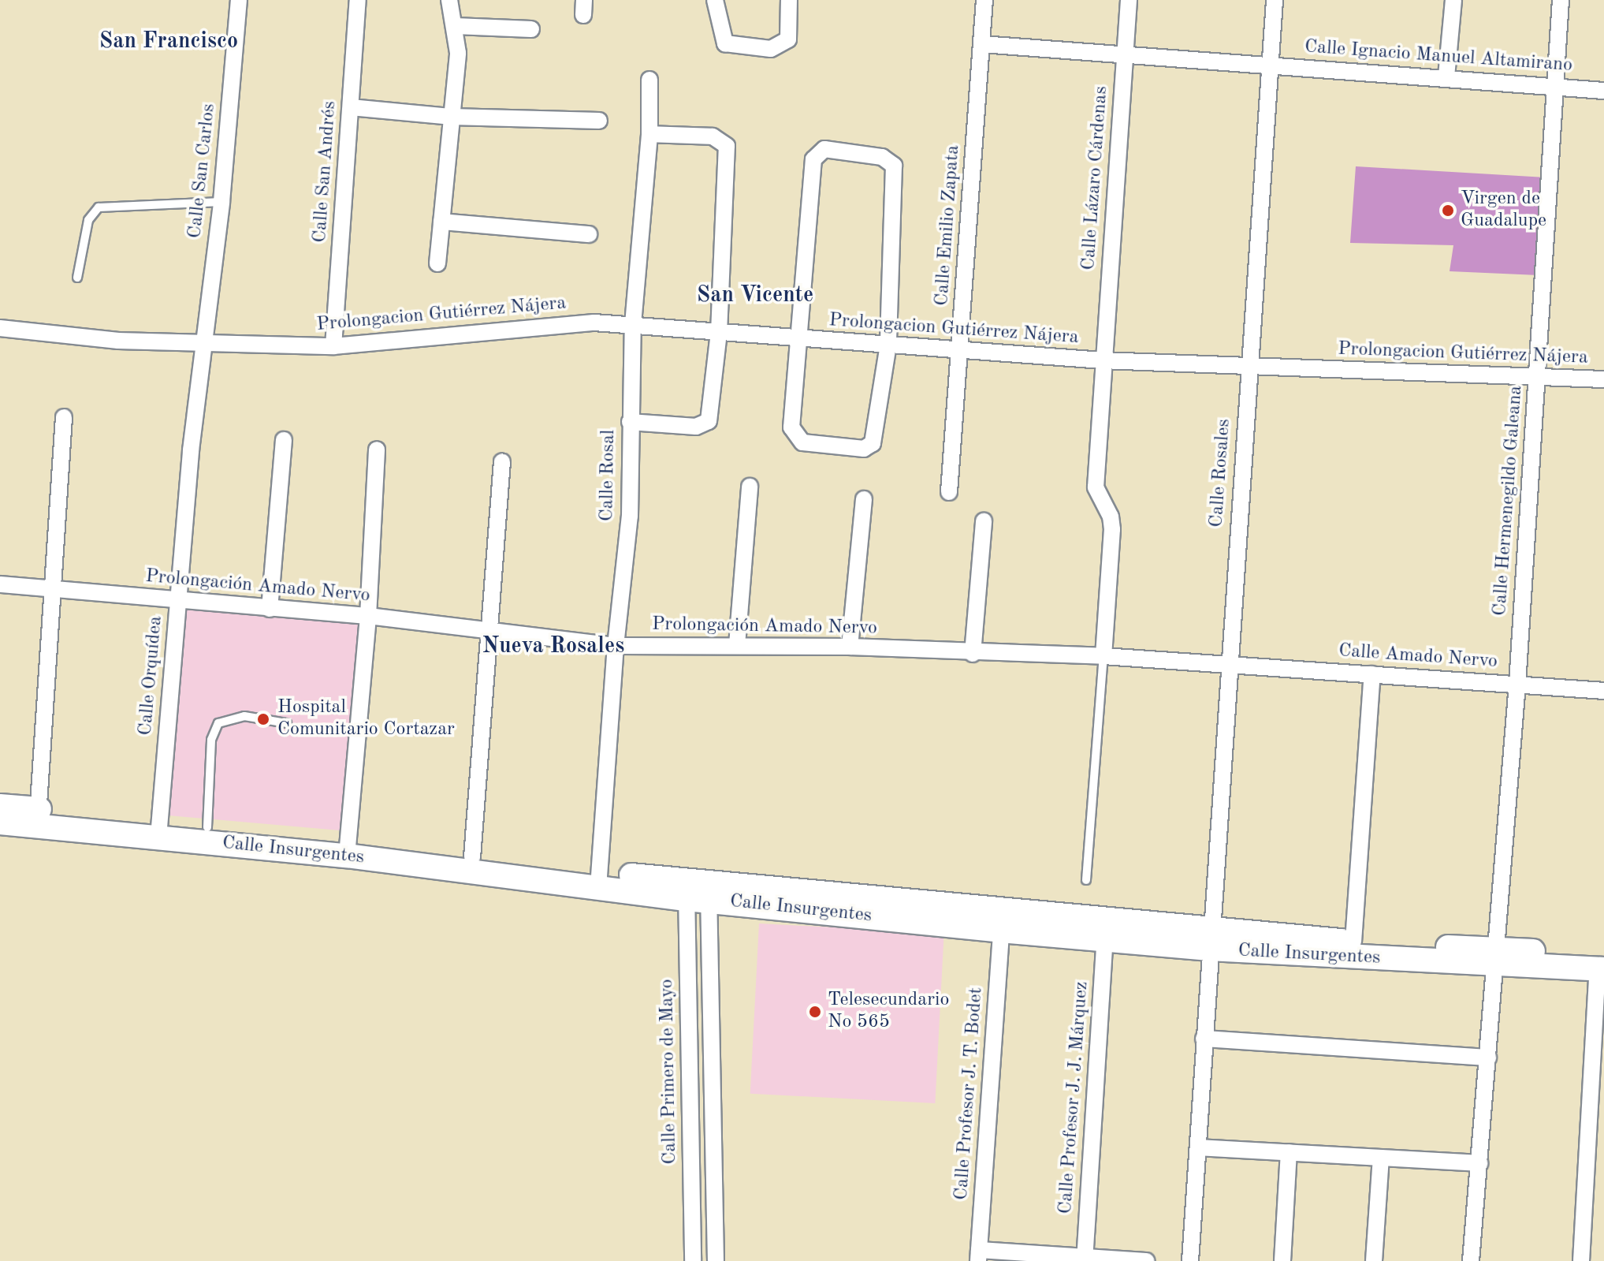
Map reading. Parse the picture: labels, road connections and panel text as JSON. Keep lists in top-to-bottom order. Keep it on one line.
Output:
{"streets":{"main road":["Calle Insurgentes"],"street":["Calle Ignacio Manuel Altamirano","Calle San Carlos","Calle San Andrés","Calle Lázaro Cárdenas","Calle Emilio Zapata","Prolongacion Gutiérrez Nájera","Calle Rosales","Calle Rosal","Calle Hermenegildo Galeana","Prolongación Amado Nervo","Calle Amado Nervo","Calle Orquídea","Calle Primero de Mayo","Calle Profesor J. T. Bodet","Calle Profesor J. J. Márquez"]},"crossings":[["Calle Ignacio Manuel Altamirano","Calle Lázaro Cárdenas"],["Calle Ignacio Manuel Altamirano","Calle Emilio Zapata"],["Calle Ignacio Manuel Altamirano","Calle Rosales"],["Calle Ignacio Manuel Altamirano","Calle Hermenegildo Galeana"],["Calle San Carlos","Prolongacion Gutiérrez Nájera"],["Calle San Carlos","Calle Orquídea"],["Calle San Andrés","Prolongacion Gutiérrez Nájera"],["Calle Lázaro Cárdenas","Prolongacion Gutiérrez Nájera"],["Calle Lázaro Cárdenas","Prolongación Amado Nervo"],["Calle Emilio Zapata","Prolongacion Gutiérrez Nájera"],["Prolongacion Gutiérrez Nájera","Calle Rosales"],["Prolongacion Gutiérrez Nájera","Calle Rosal"],["Prolongacion Gutiérrez Nájera","Calle Hermenegildo Galeana"],["Prolongacion Gutiérrez Nájera","Calle Orquídea"],["Calle Rosales","Prolongación Amado Nervo"],["Calle Rosales","Calle Amado Nervo"],["Calle Rosales","Calle Insurgentes"],["Calle Rosal","Prolongación Amado Nervo"],["Calle Rosal","Calle Insurgentes"],["Calle Hermenegildo Galeana","Calle Amado Nervo"],["Calle Hermenegildo Galeana","Calle Insurgentes"],["Prolongación Amado Nervo","Calle Amado Nervo"],["Prolongación Amado Nervo","Calle Orquídea"],["Calle Orquídea","Calle Insurgentes"],["Calle Insurgentes","Calle Primero de Mayo"],["Calle Insurgentes","Calle Profesor J. T. Bodet"],["Calle Insurgentes","Calle Profesor J. J. Márquez"]],"districts":["San Francisco","San Vicente","Nueva Rosales"],"places":["Virgen de Guadalupe","Hospital Comunitario Cortazar","Telesecundario No 565"]}
